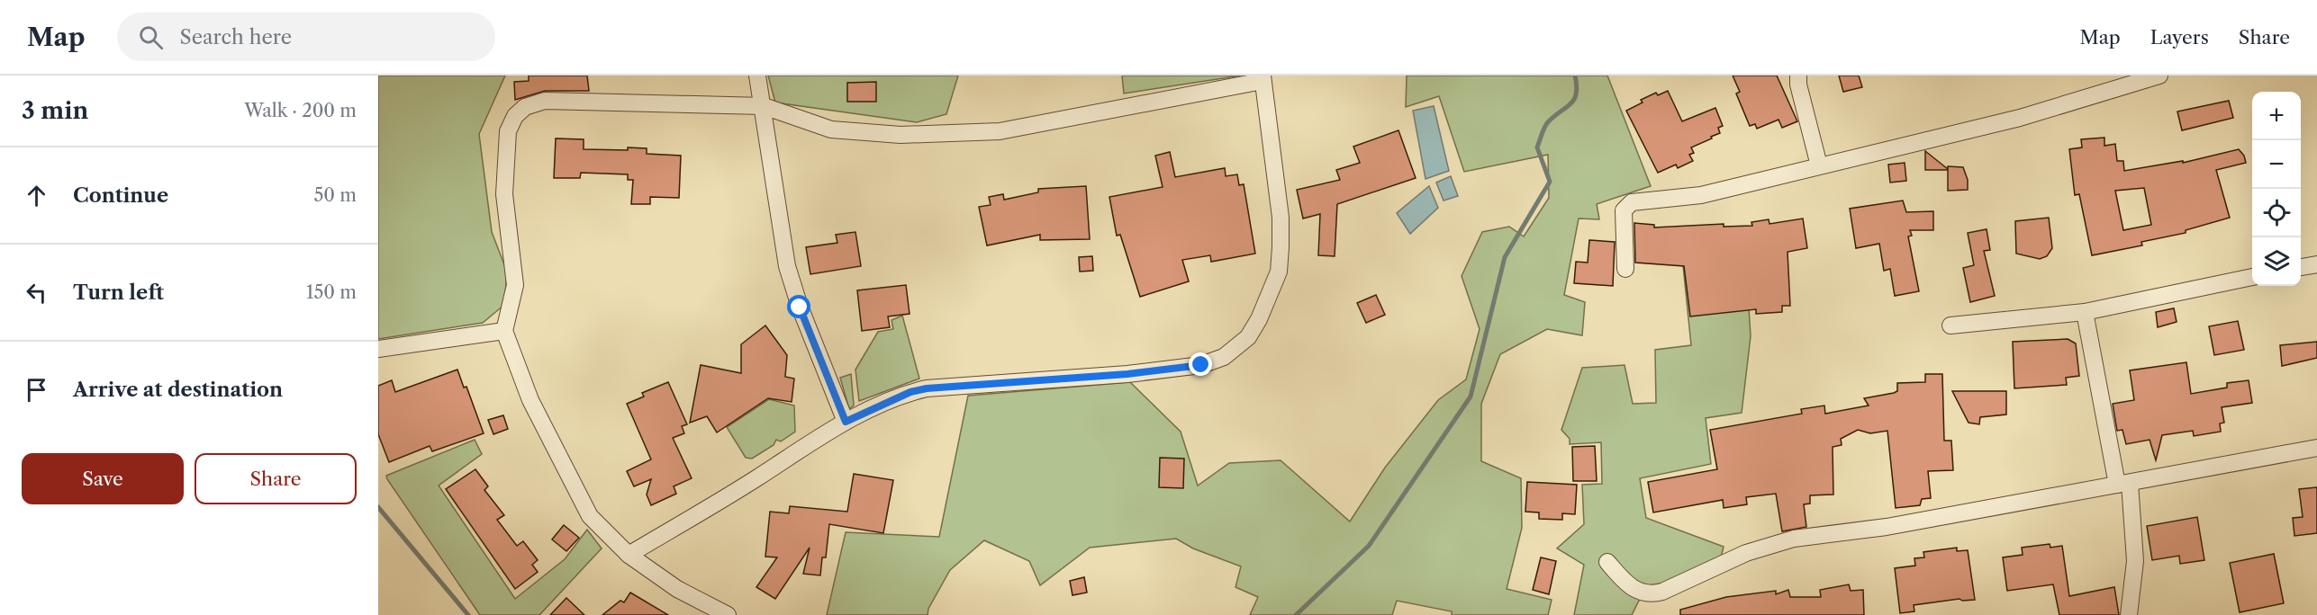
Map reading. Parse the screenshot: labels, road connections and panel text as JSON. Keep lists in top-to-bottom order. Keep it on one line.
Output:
{"page":{"header":"Map","search":"Search here","nav":["Map","Layers","Share"],"heading":["3 min","Walk · 200 m"],"map_buttons":["+","−"],"list":[["Continue","50 m"],["Turn left","150 m"],"Arrive at destination"],"buttons":["Save","Share"]}}
